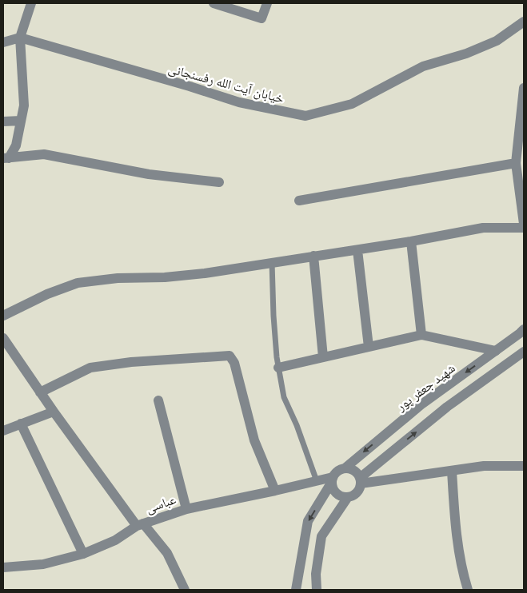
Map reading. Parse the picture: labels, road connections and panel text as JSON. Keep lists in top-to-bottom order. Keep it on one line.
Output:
{"streets":{"street":["خیابان آیت الله رفسنجانی","شهید جعفر پور","عباسی"]},"crossings":[["شهید جعفر پور","عباسی"]]}
